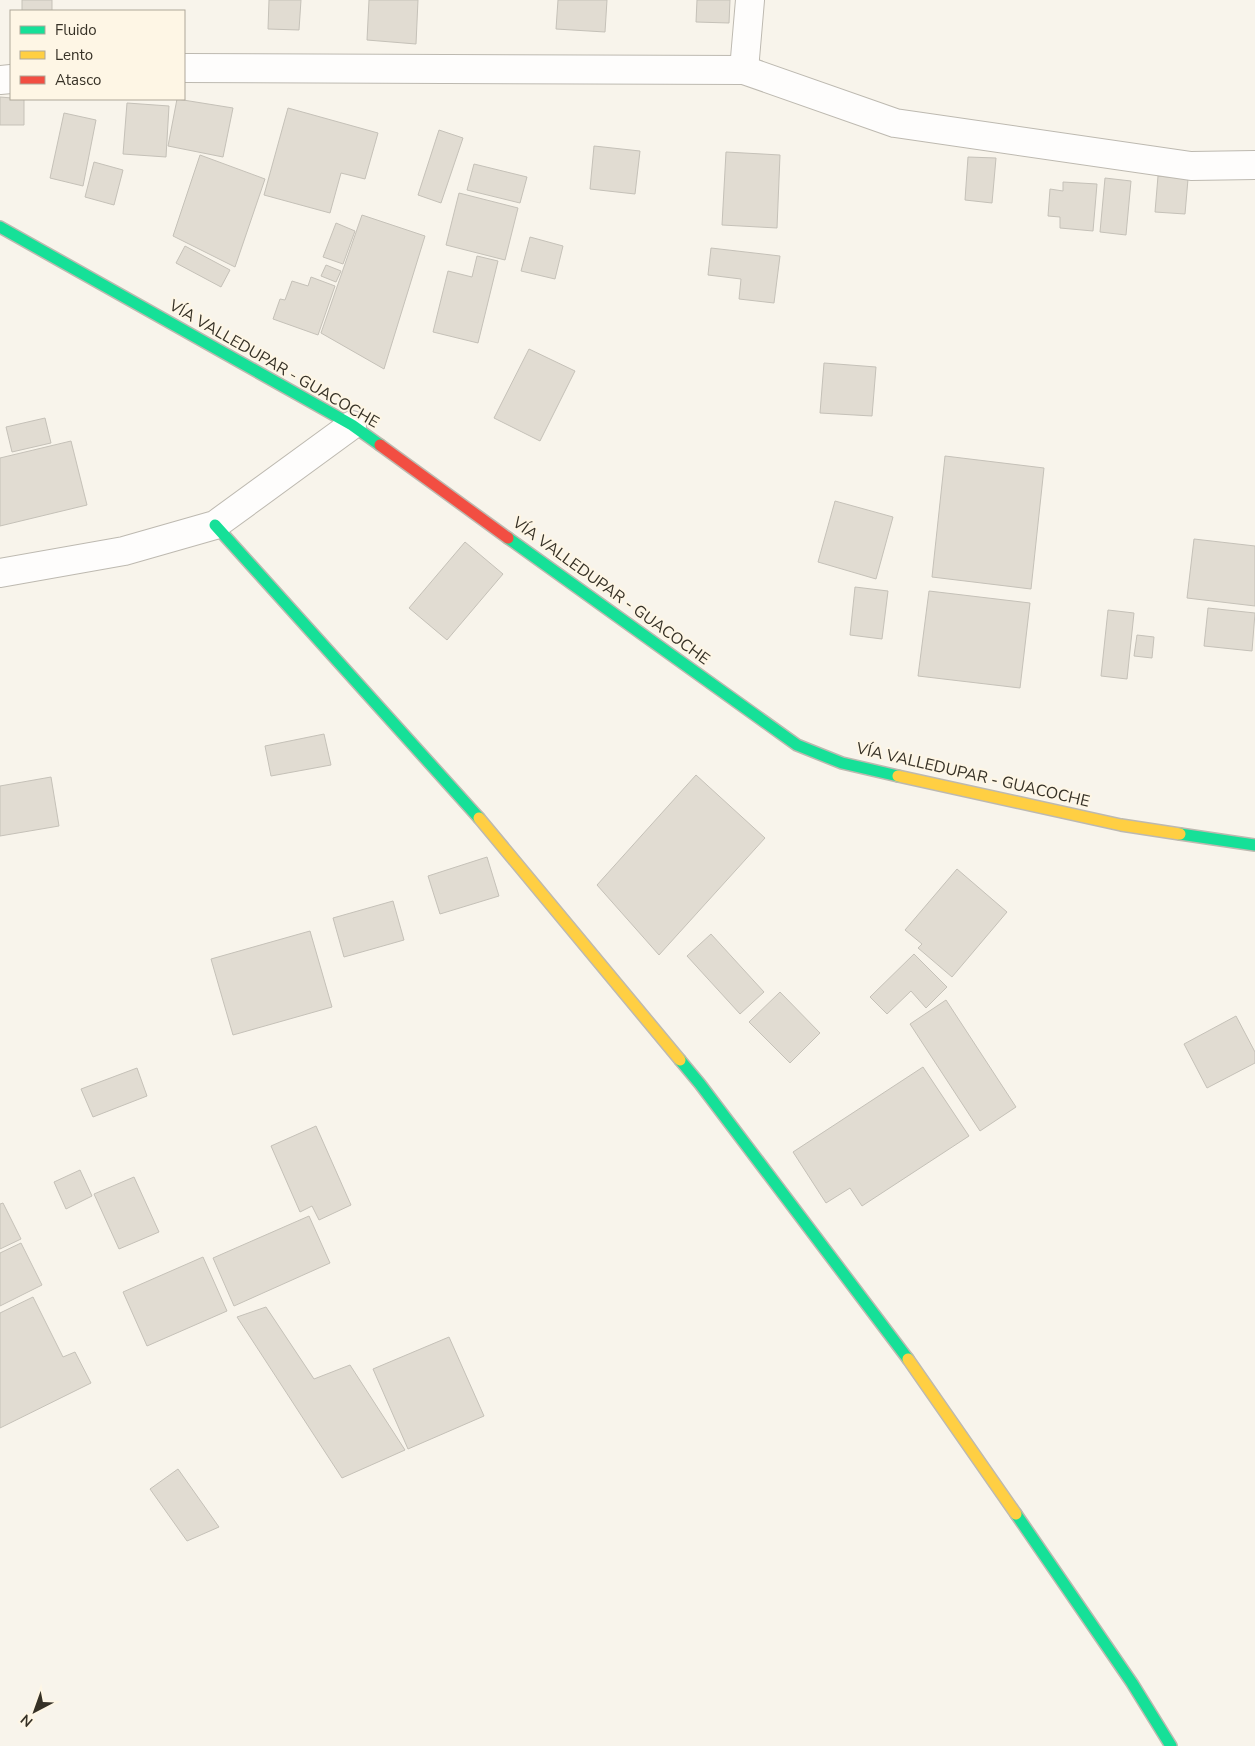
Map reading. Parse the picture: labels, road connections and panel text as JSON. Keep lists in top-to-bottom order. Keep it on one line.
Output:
{"streets":{"street":["VÍA VALLEDUPAR - GUACOCHE"]},"legend":["Fluido","Lento","Atasco"],"north":"bottom left"}
